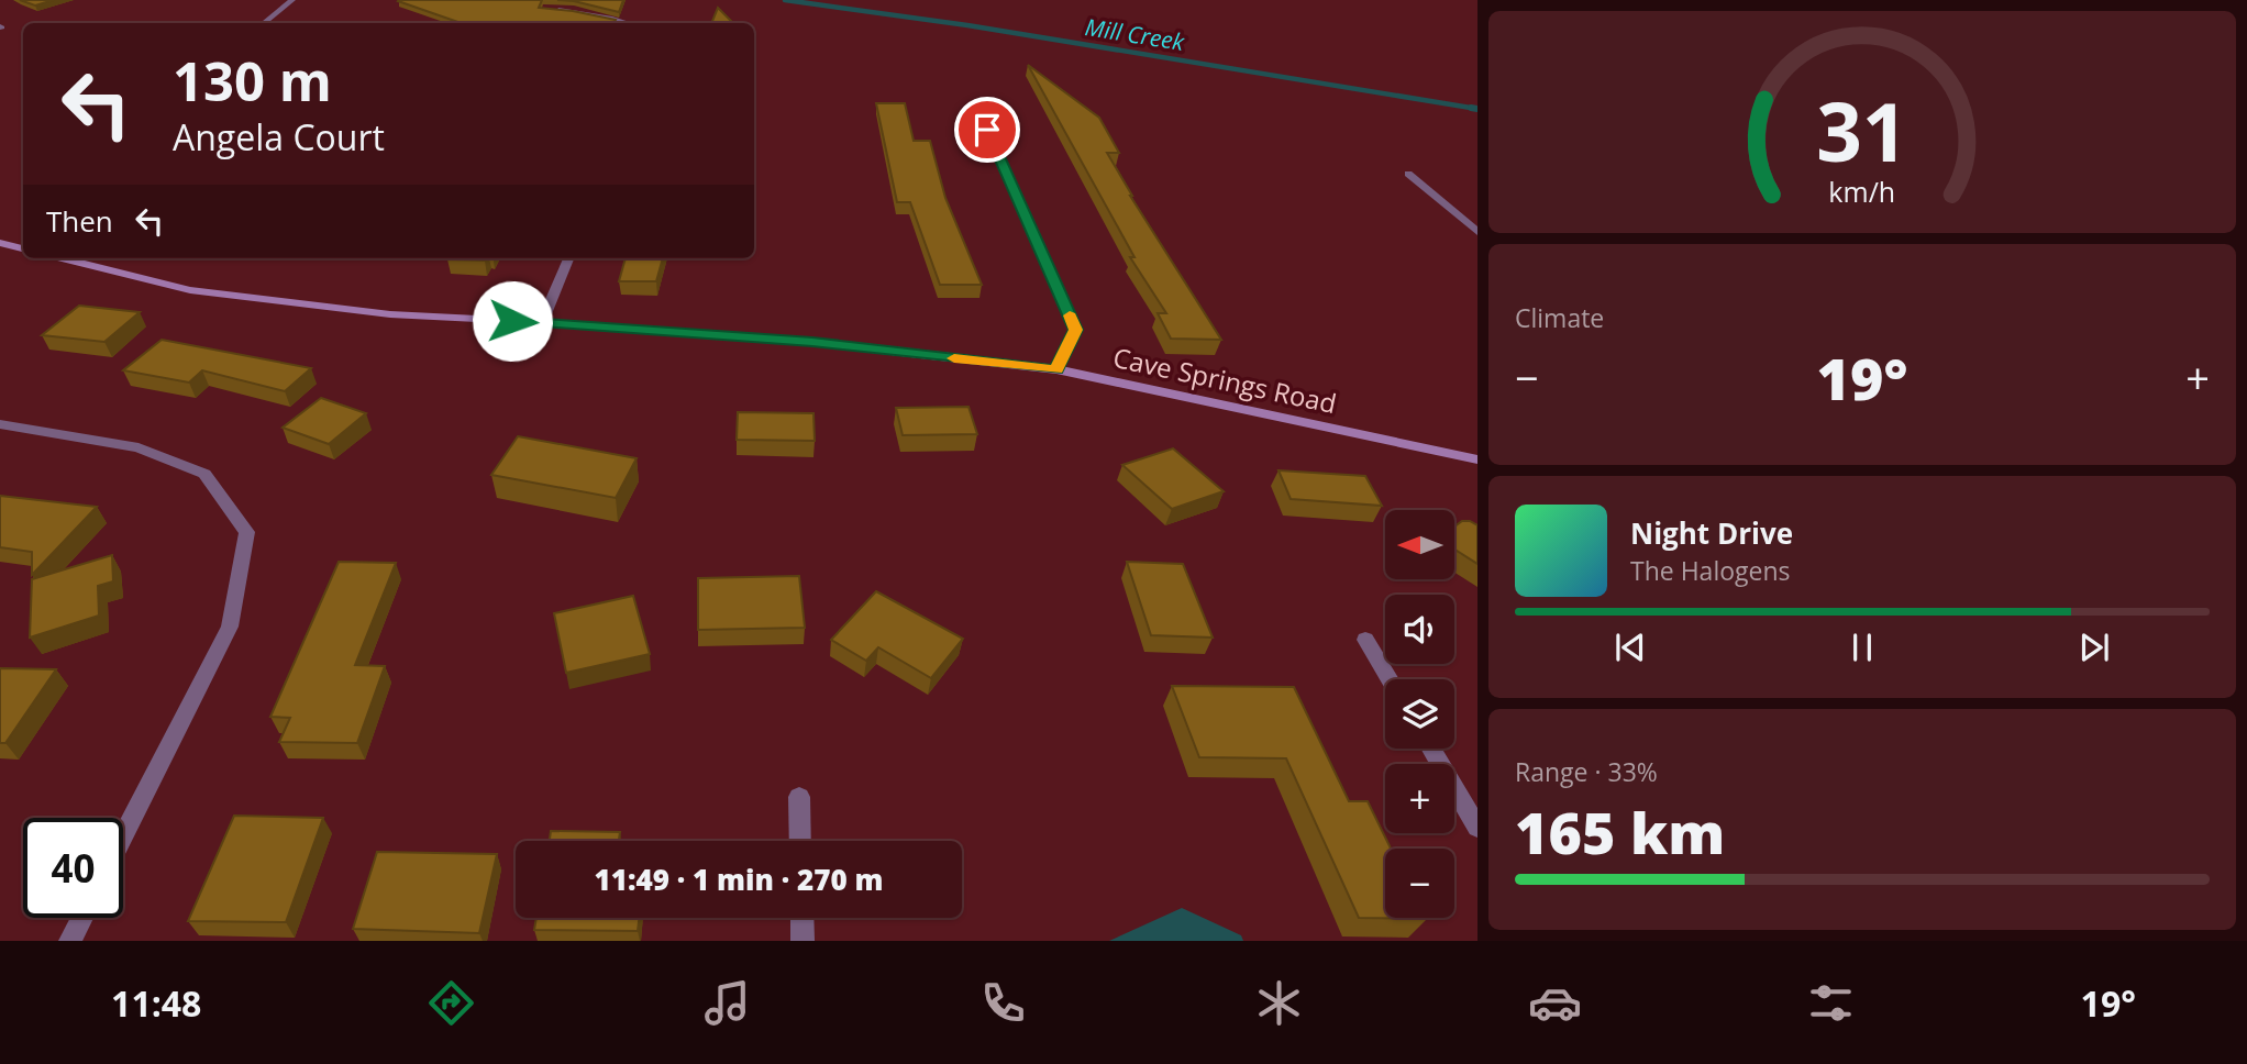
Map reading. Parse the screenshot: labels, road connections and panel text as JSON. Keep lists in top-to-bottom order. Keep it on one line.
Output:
{"streets":{"street":["Cave Springs Road"]},"water":["Mill Creek"],"north":"left","page":{"turn":["130 m","Angela Court"],"then":"Then","tile":["Climate",["Range · 33%","165 km"]],"heat":["−","19°","+"],"song":["Night Drive","The Halogens"],"map_buttons":["+","−"],"limit":"40","trip":"11:49 · 1 min · 270 m","tabs":["11:48","19°"],"gauge":["31","km/h"]}}
